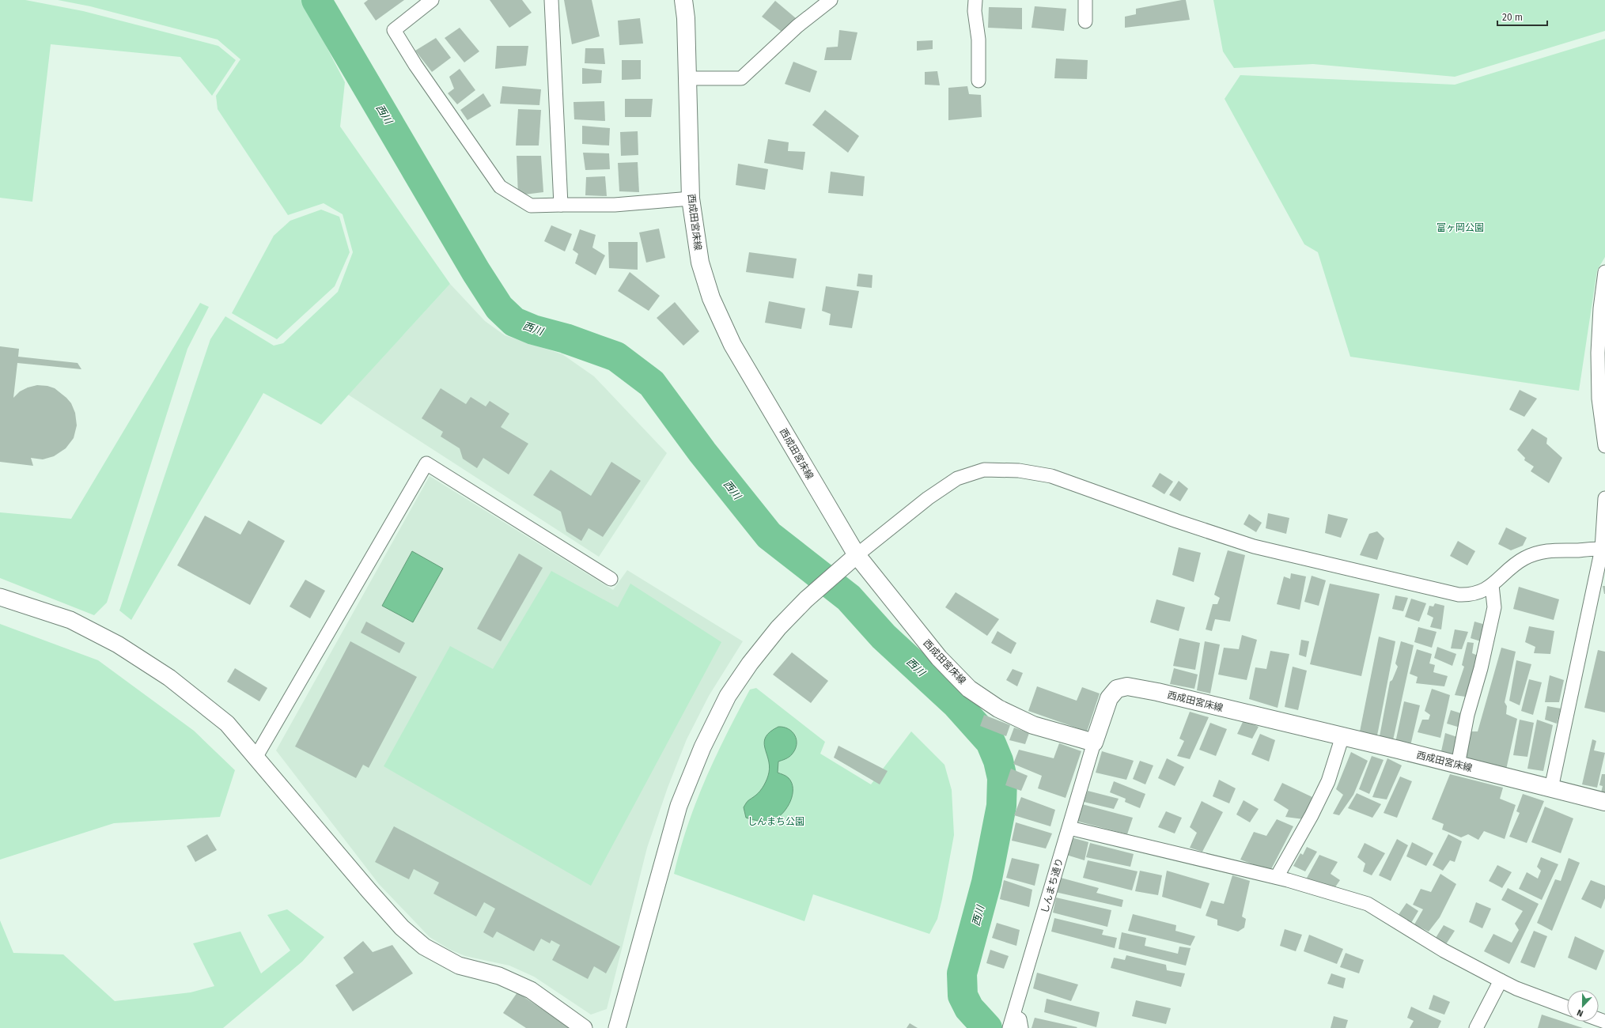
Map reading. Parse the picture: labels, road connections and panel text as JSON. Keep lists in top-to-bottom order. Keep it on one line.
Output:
{"streets":{"main road":["西成田宮床線"],"street":["しんまち通り"]},"crossings":[["西成田宮床線","しんまち通り"]],"water":["西川"],"parks":["富ヶ岡公園","しんまち公園"],"scale_bar":"20 m","north":"bottom"}
